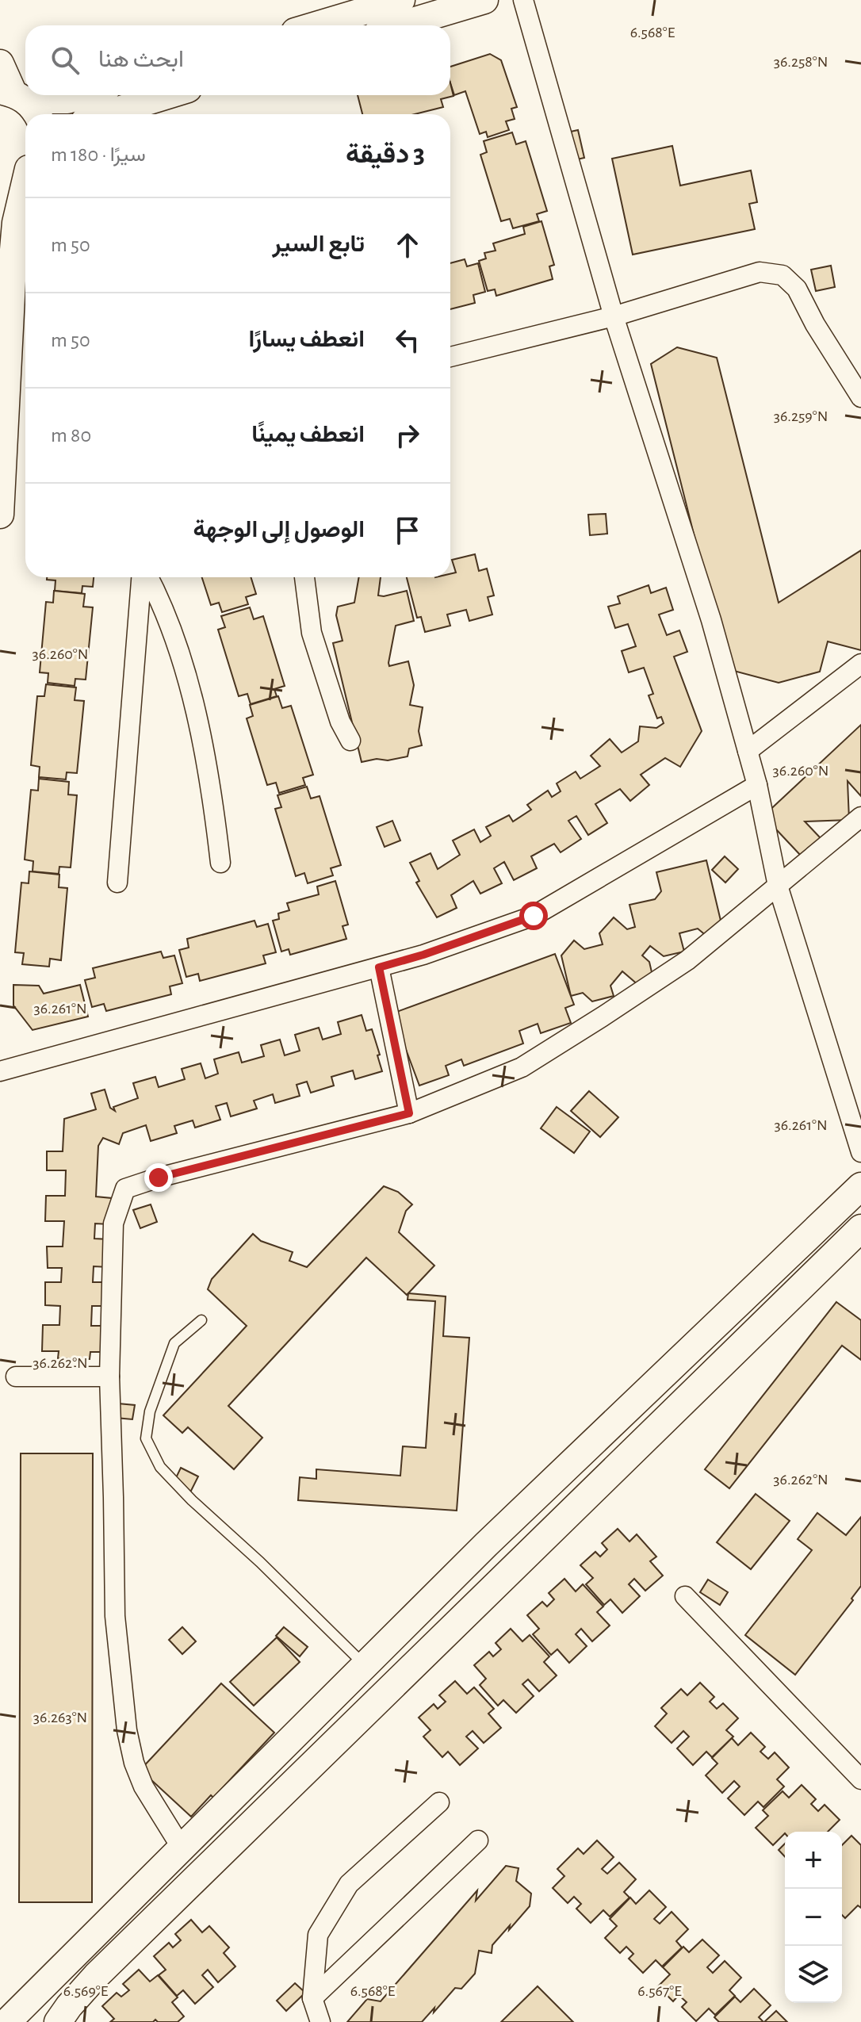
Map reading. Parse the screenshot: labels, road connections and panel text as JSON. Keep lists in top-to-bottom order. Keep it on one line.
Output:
{"page":{"search":"ابحث هنا","heading":["3 دقيقة","سيرًا · 180 m"],"list":[["تابع السير","50 m"],["انعطف يسارًا","50 m"],["انعطف يمينًا","80 m"],"الوصول إلى الوجهة"],"map_buttons":["+","−"]},"coordinates":["6.568°E","36.258°N","36.259°N","36.260°N","36.261°N","36.262°N","36.263°N","6.569°E","6.567°E"]}
